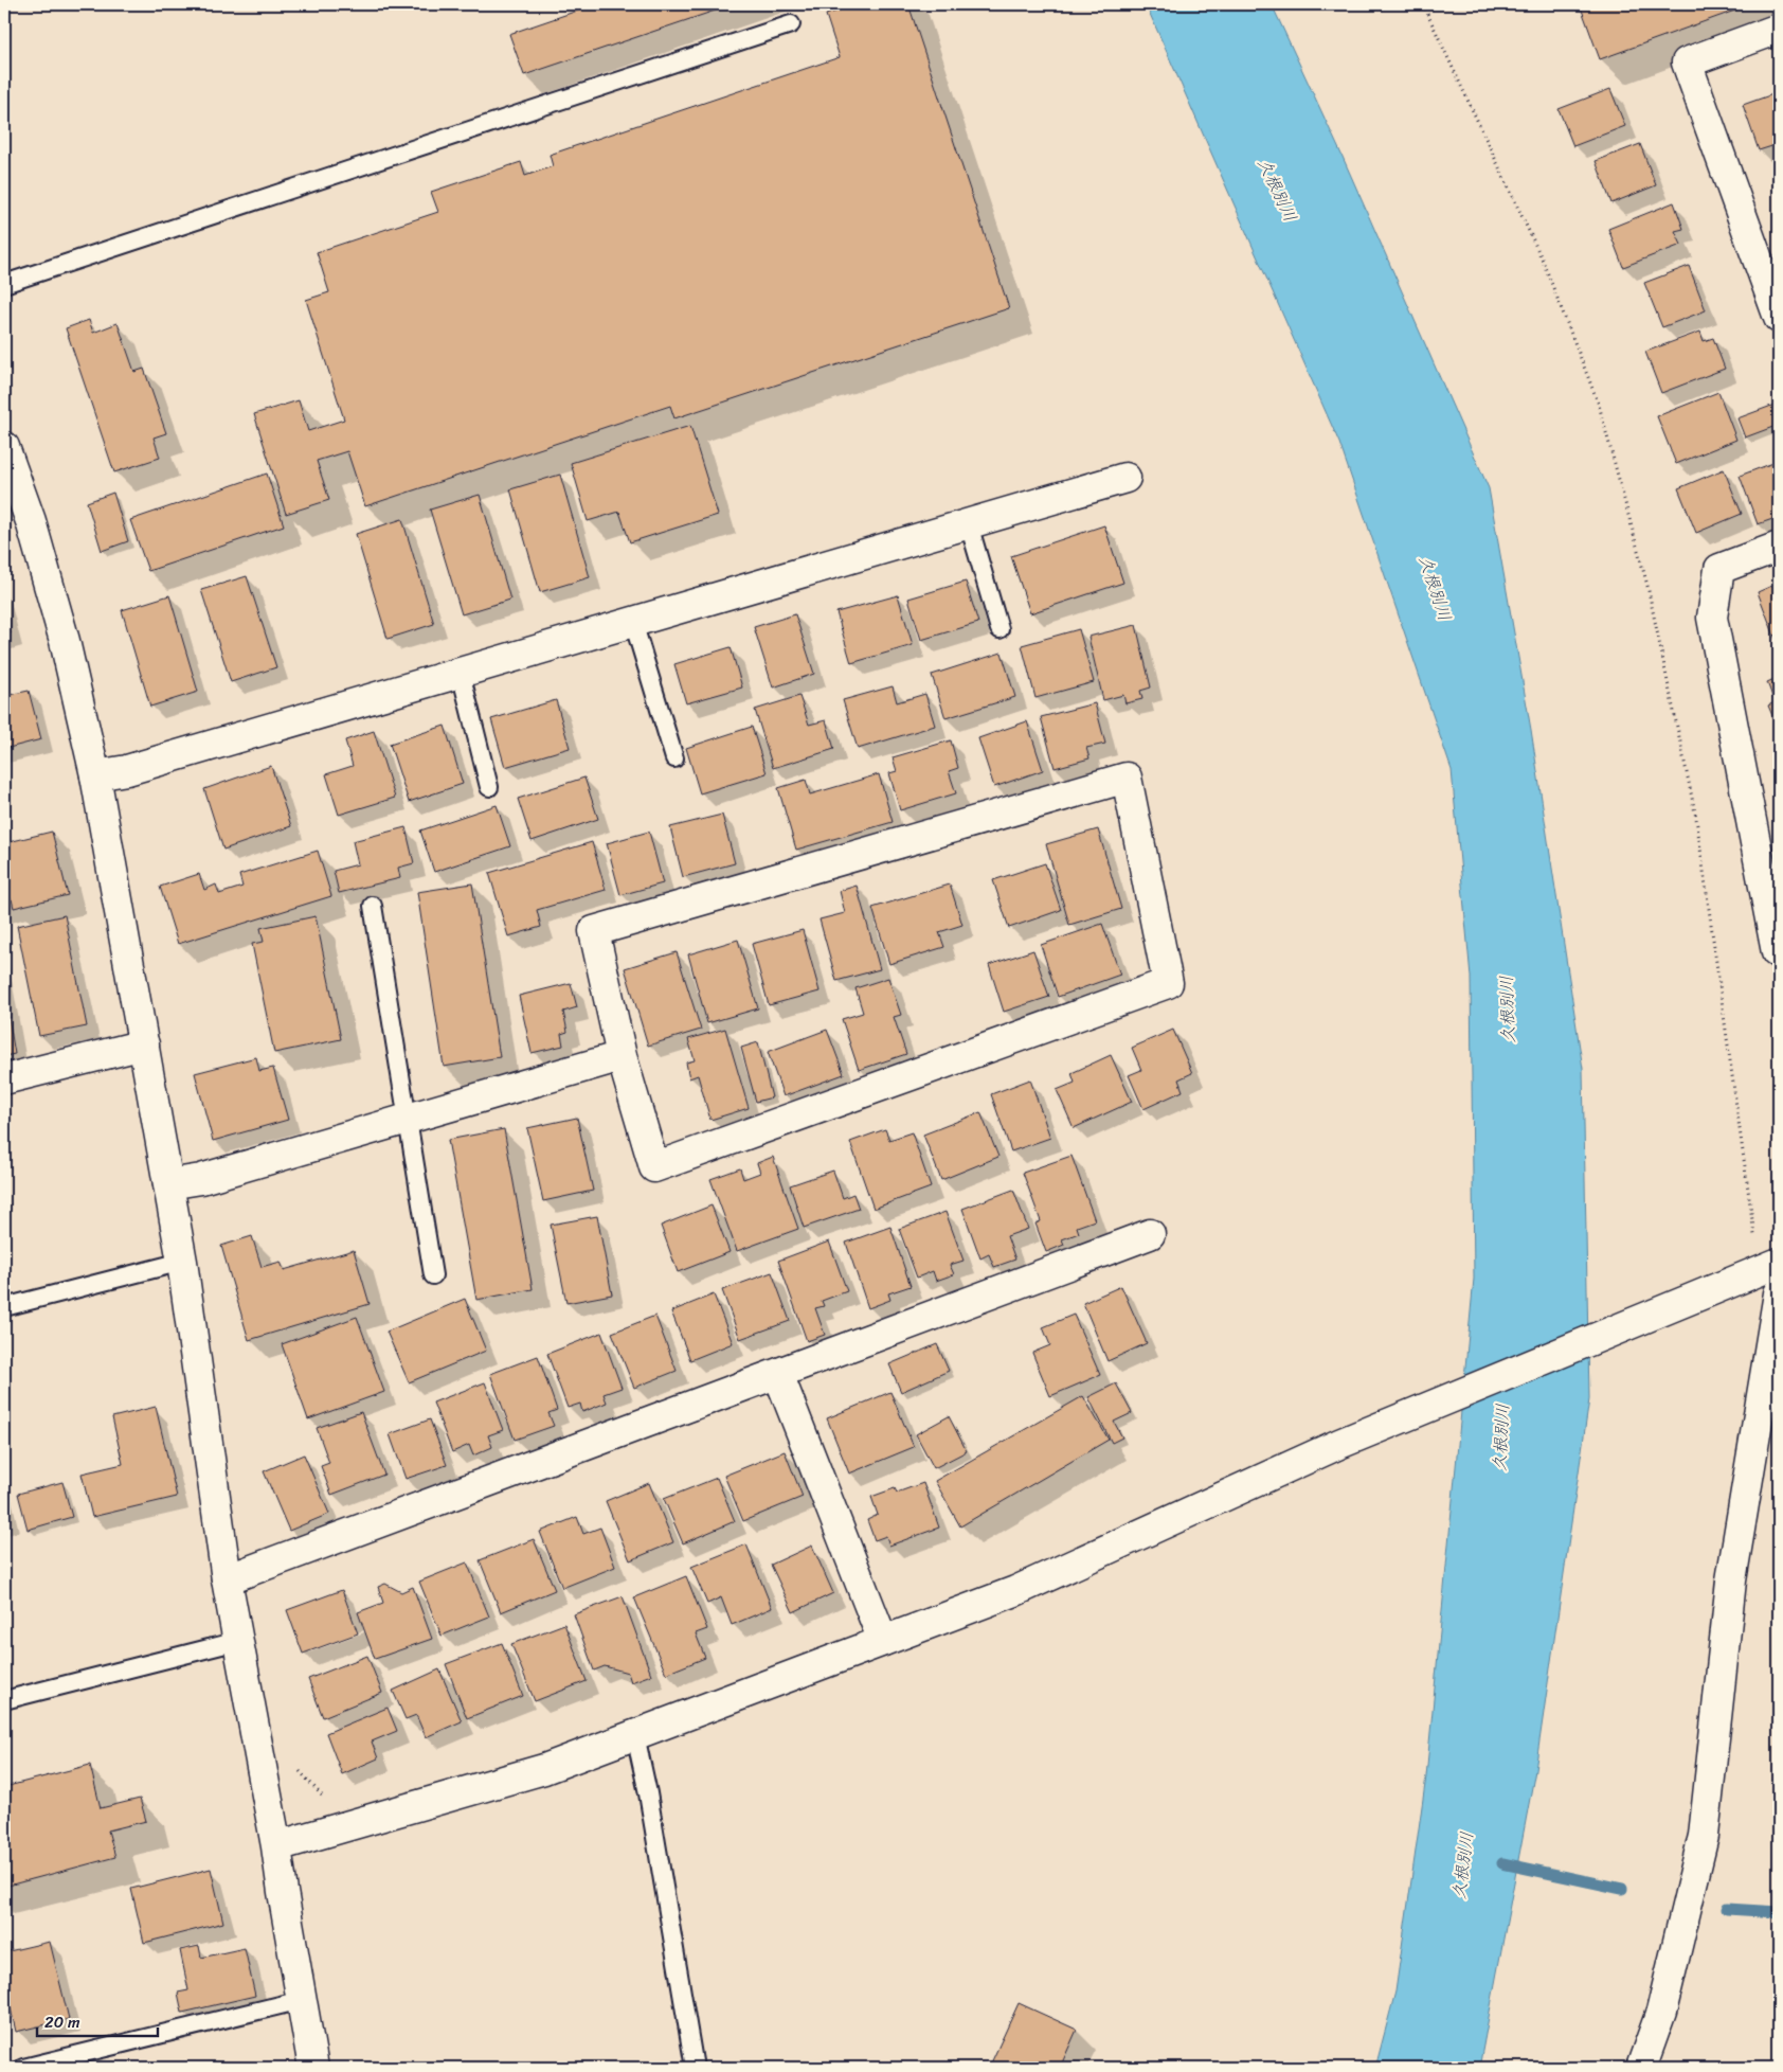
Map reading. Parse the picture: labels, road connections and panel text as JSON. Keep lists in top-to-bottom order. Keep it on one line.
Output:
{"water":["久根別川"],"scale_bar":"20 m"}
